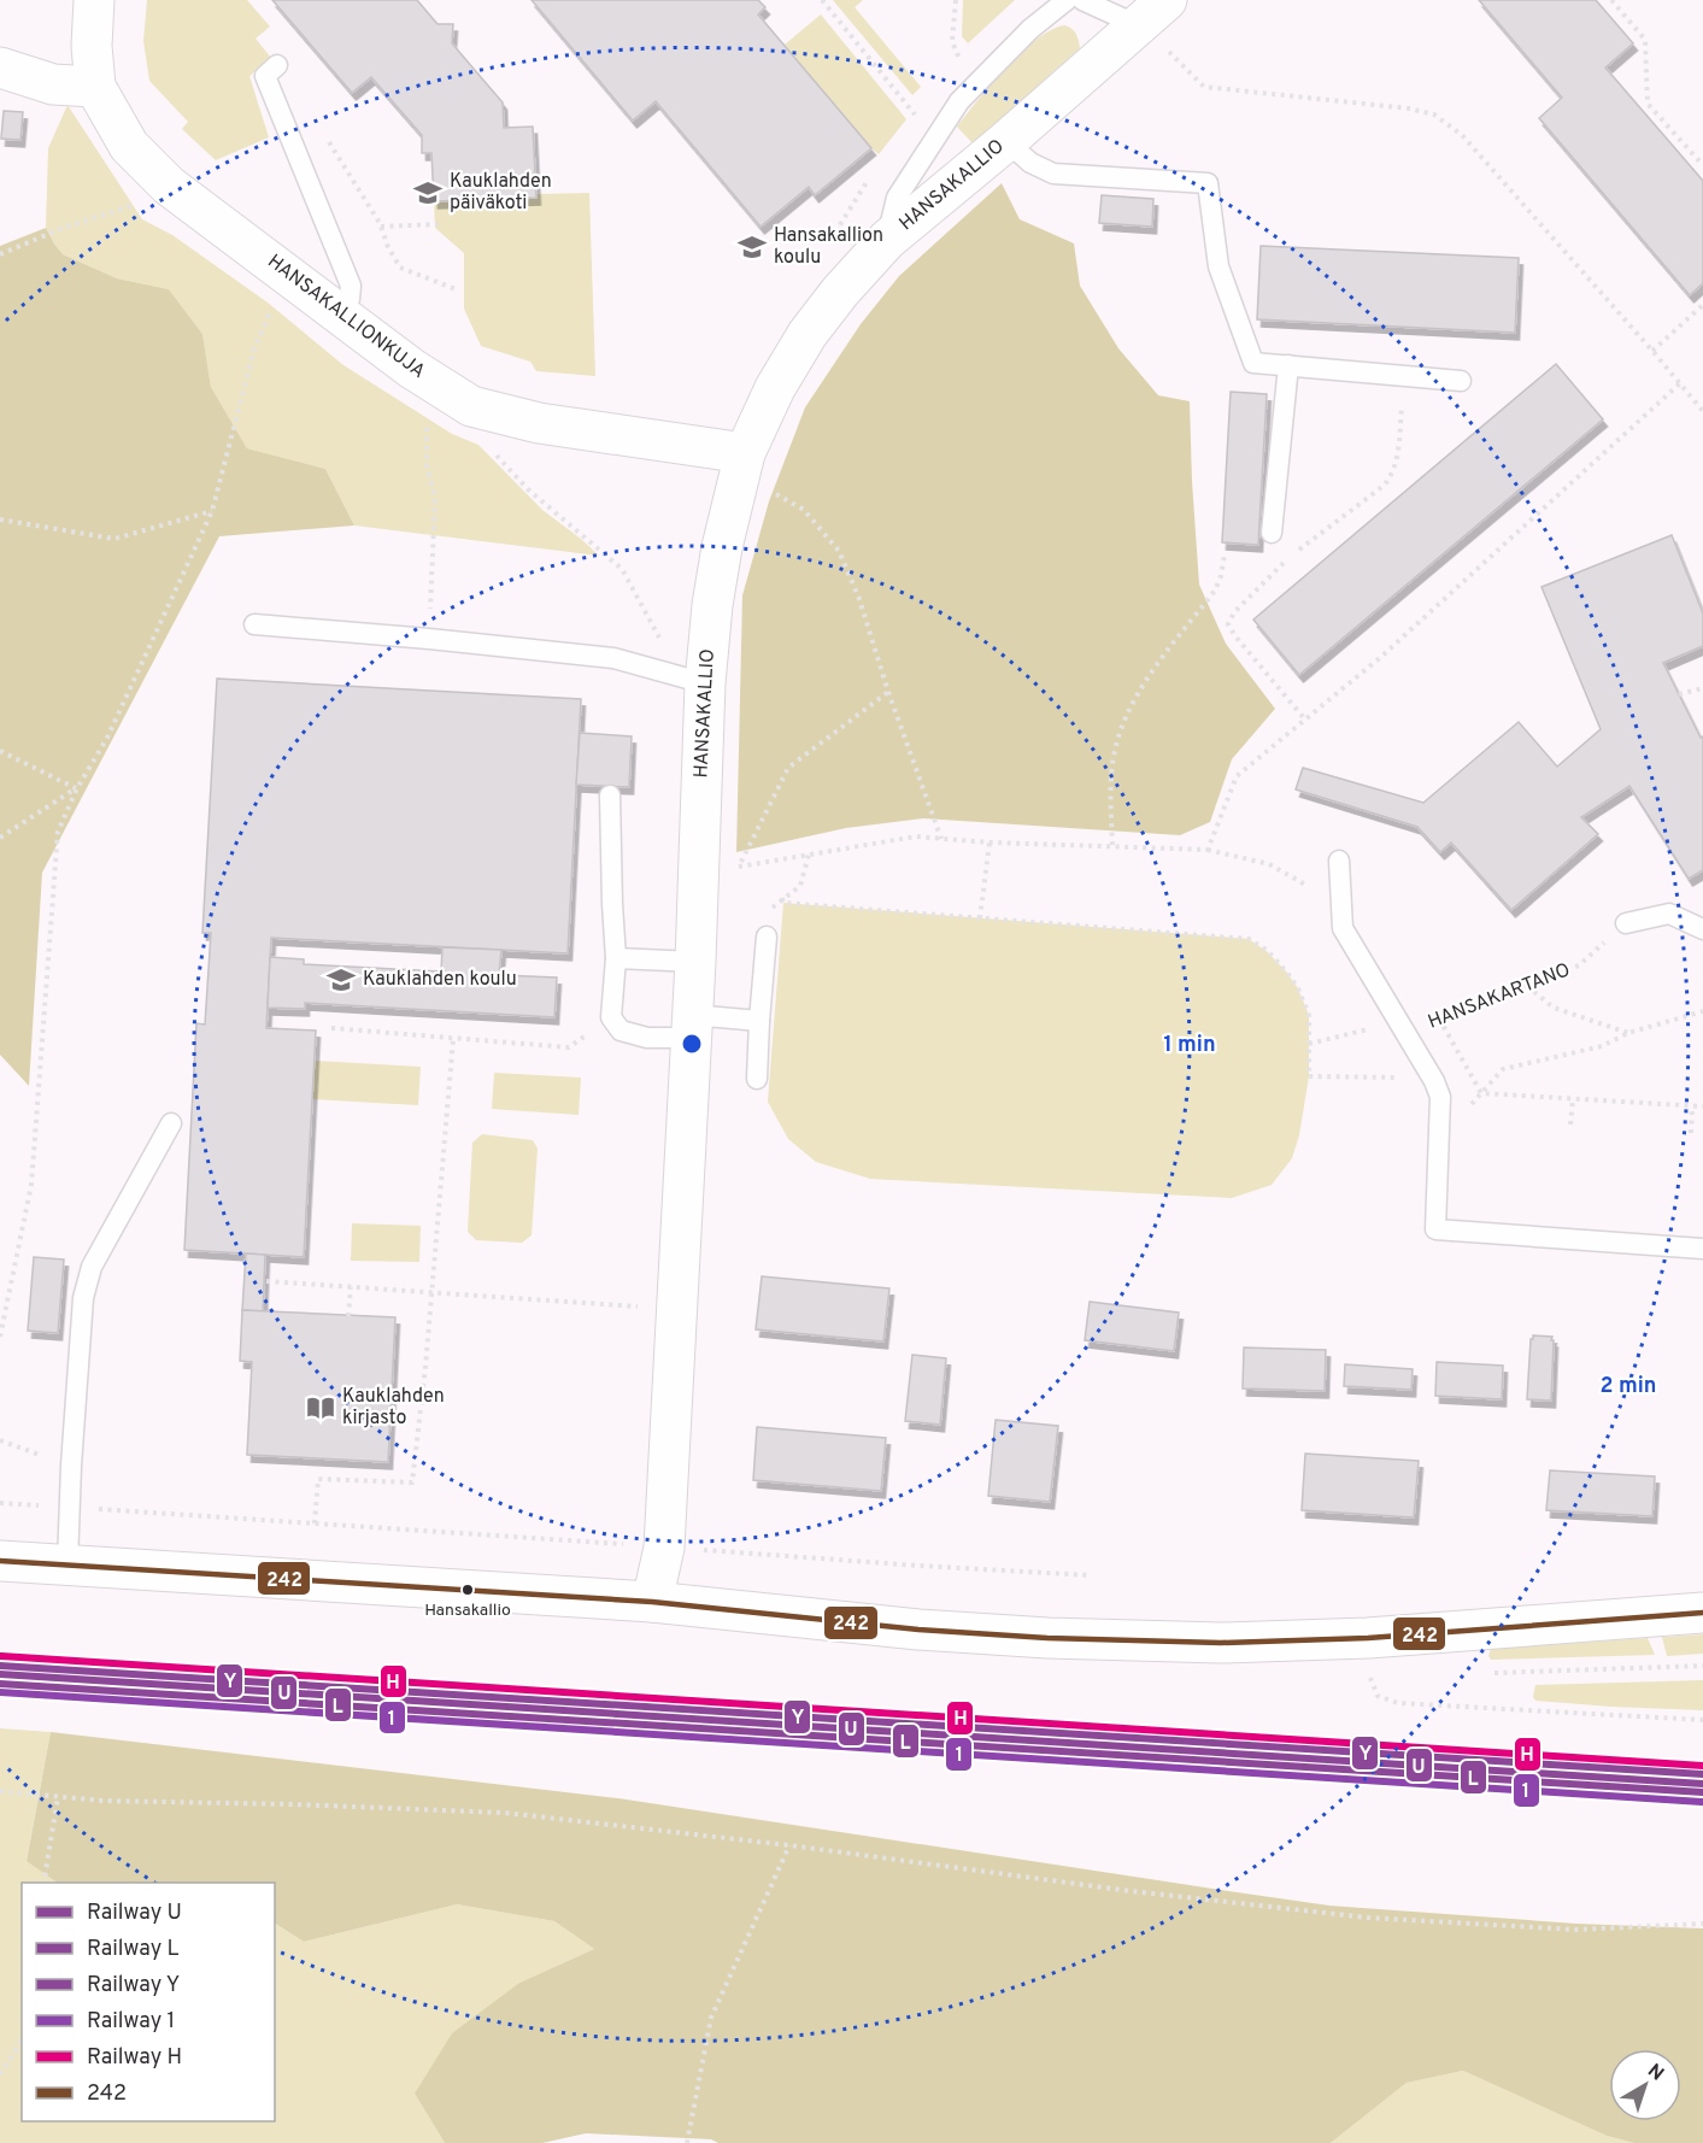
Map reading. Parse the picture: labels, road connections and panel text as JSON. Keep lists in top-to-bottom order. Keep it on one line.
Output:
{"streets":{"street":["HANSAKALLIO","HANSAKALLIONKUJA"],"path":["HANSAKARTANO"]},"crossings":[["HANSAKALLIO","HANSAKALLIONKUJA"]],"places":{"school or university":["Kauklahden päiväkoti","Hansakallion koulu","Kauklahden koulu"],"library":["Kauklahden kirjasto"],"other":["Hansakallio"]},"lines":["transit line 242","rail line H","rail line Y","rail line U","rail line L","rail line 1"],"legend":["Railway U","Railway L","Railway Y","Railway 1","Railway H","242"],"north":"top right","rings":["1 min","2 min"]}
